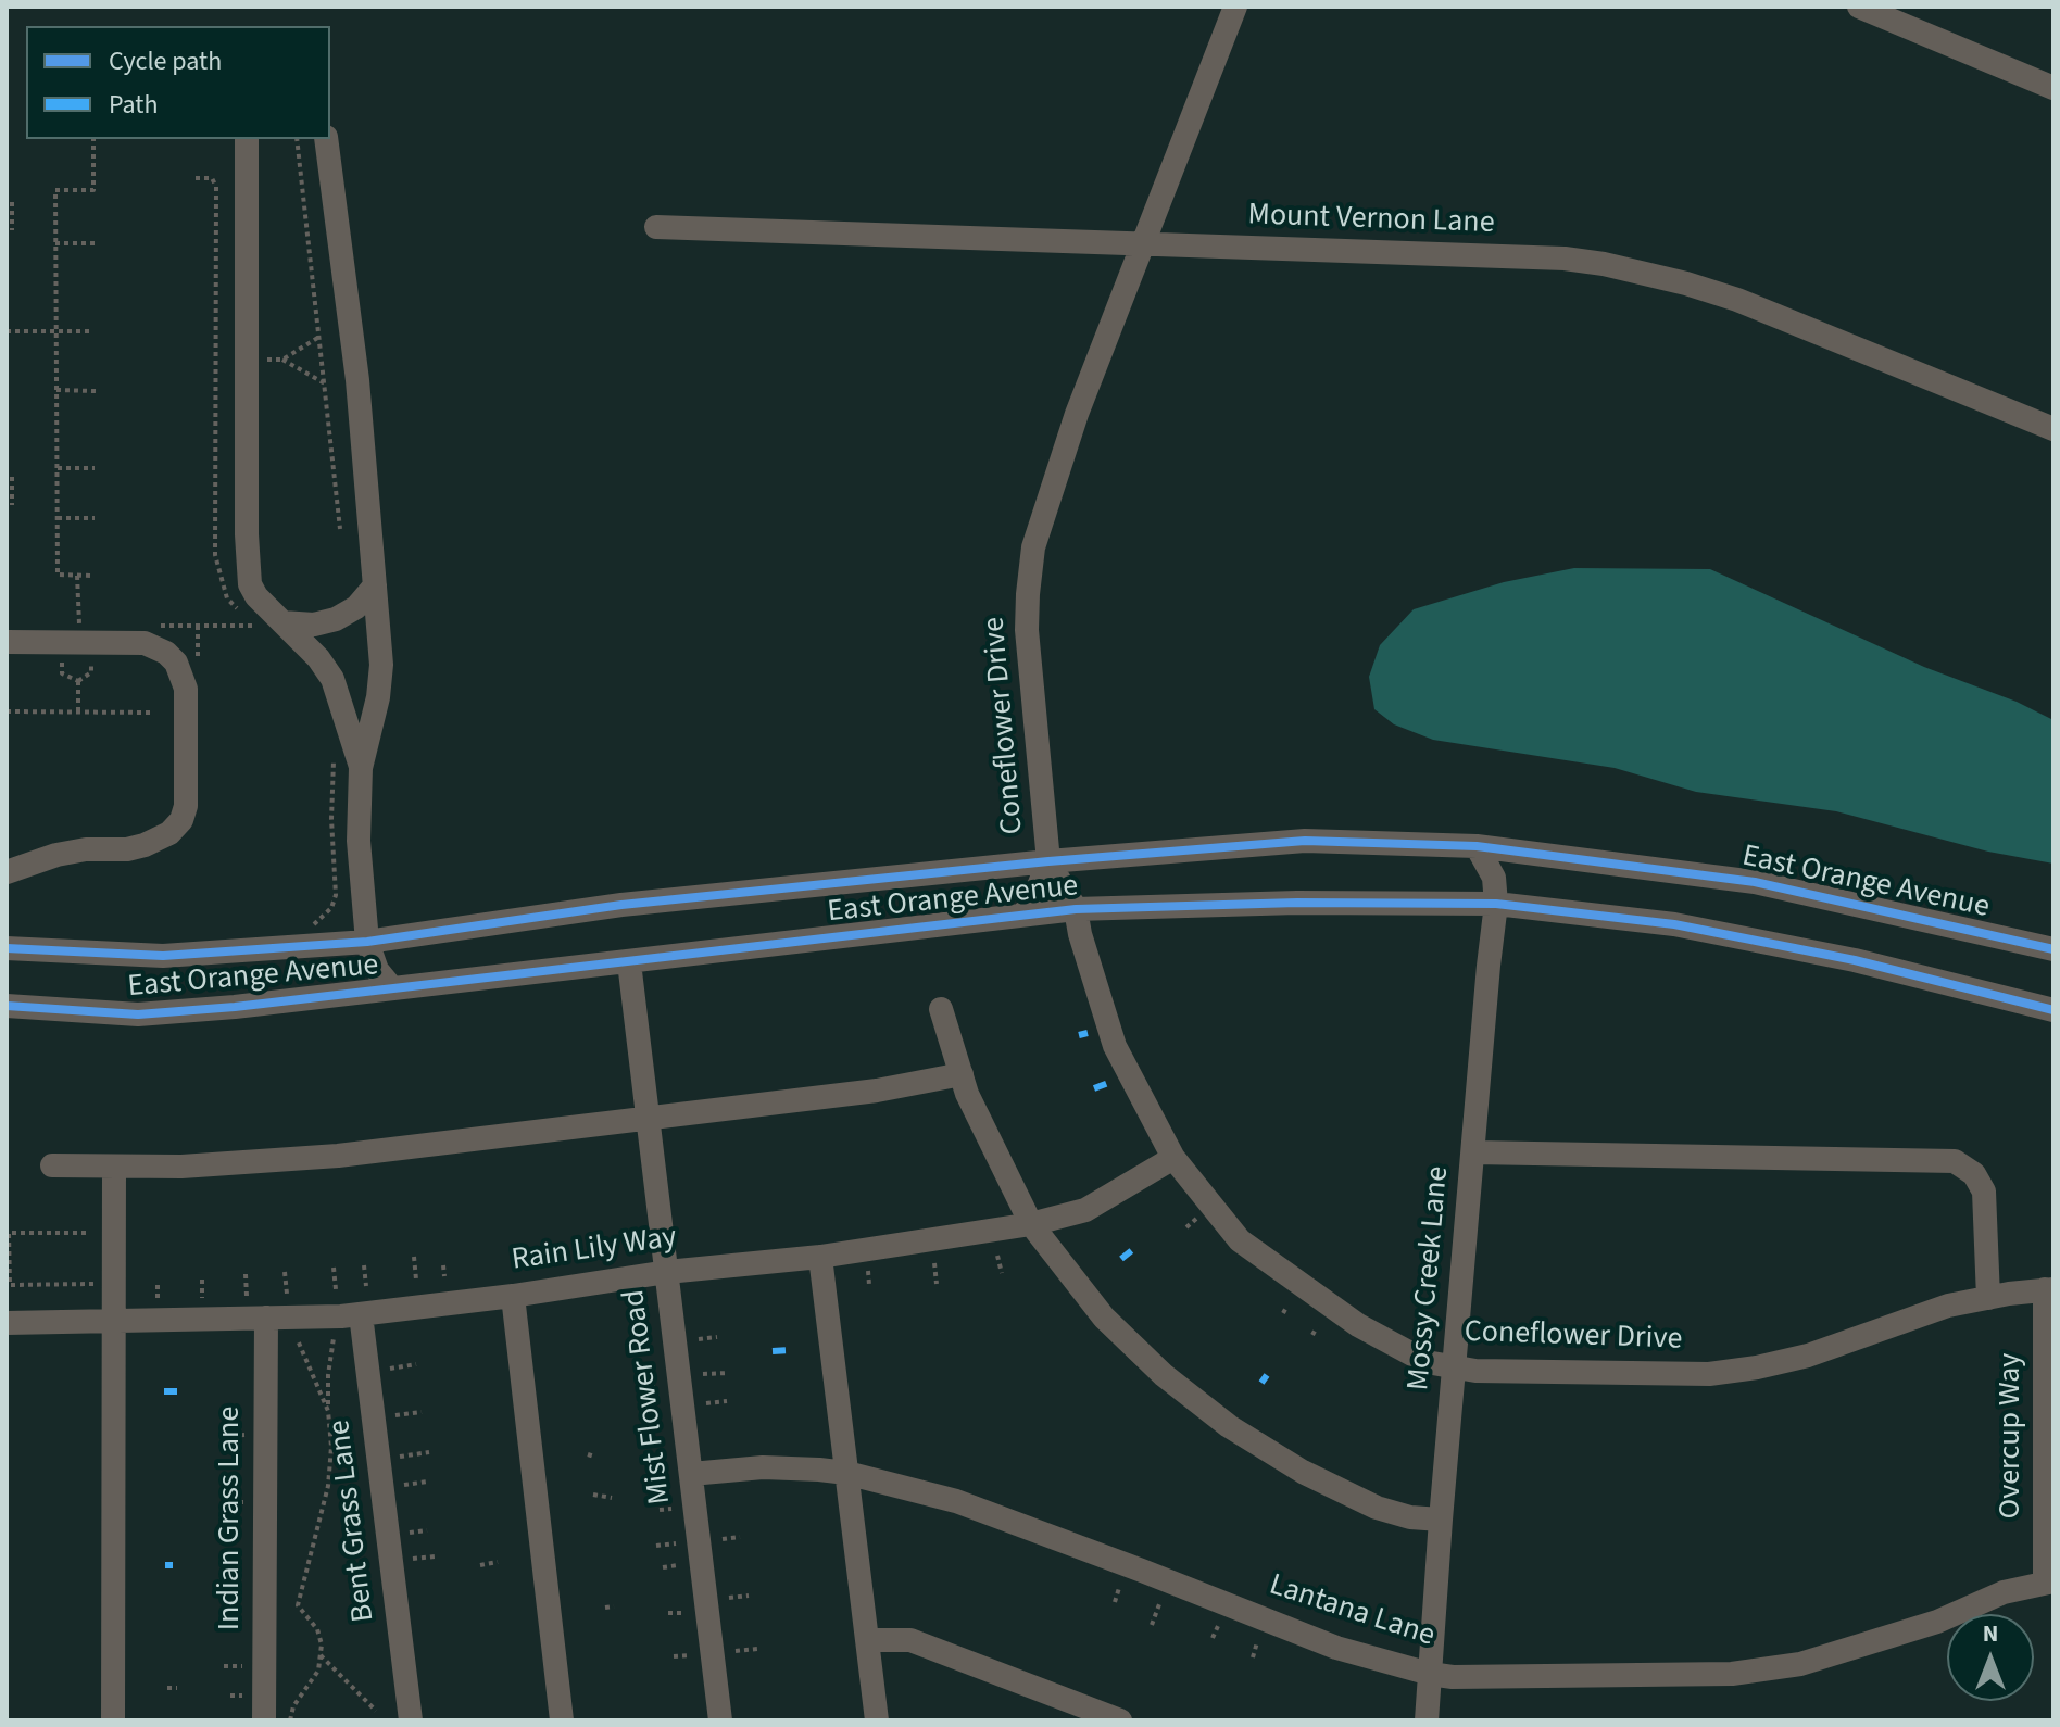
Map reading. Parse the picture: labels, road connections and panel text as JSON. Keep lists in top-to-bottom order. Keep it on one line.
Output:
{"streets":{"street":["Mount Vernon Lane","Coneflower Drive","East Orange Avenue","Rain Lily Way","Mossy Creek Lane","Mist Flower Road","Overcup Way","Indian Grass Lane","Bent Grass Lane","Lantana Lane"]},"crossings":[["Mount Vernon Lane","Coneflower Drive"],["Coneflower Drive","East Orange Avenue"],["Coneflower Drive","Rain Lily Way"],["Coneflower Drive","Mossy Creek Lane"],["Coneflower Drive","Overcup Way"],["East Orange Avenue","Mossy Creek Lane"],["East Orange Avenue","Mist Flower Road"],["Rain Lily Way","Mist Flower Road"],["Rain Lily Way","Indian Grass Lane"],["Rain Lily Way","Bent Grass Lane"],["Mossy Creek Lane","Lantana Lane"],["Mist Flower Road","Lantana Lane"],["Overcup Way","Lantana Lane"]],"legend":["Cycle path","Path"],"north":"top"}
